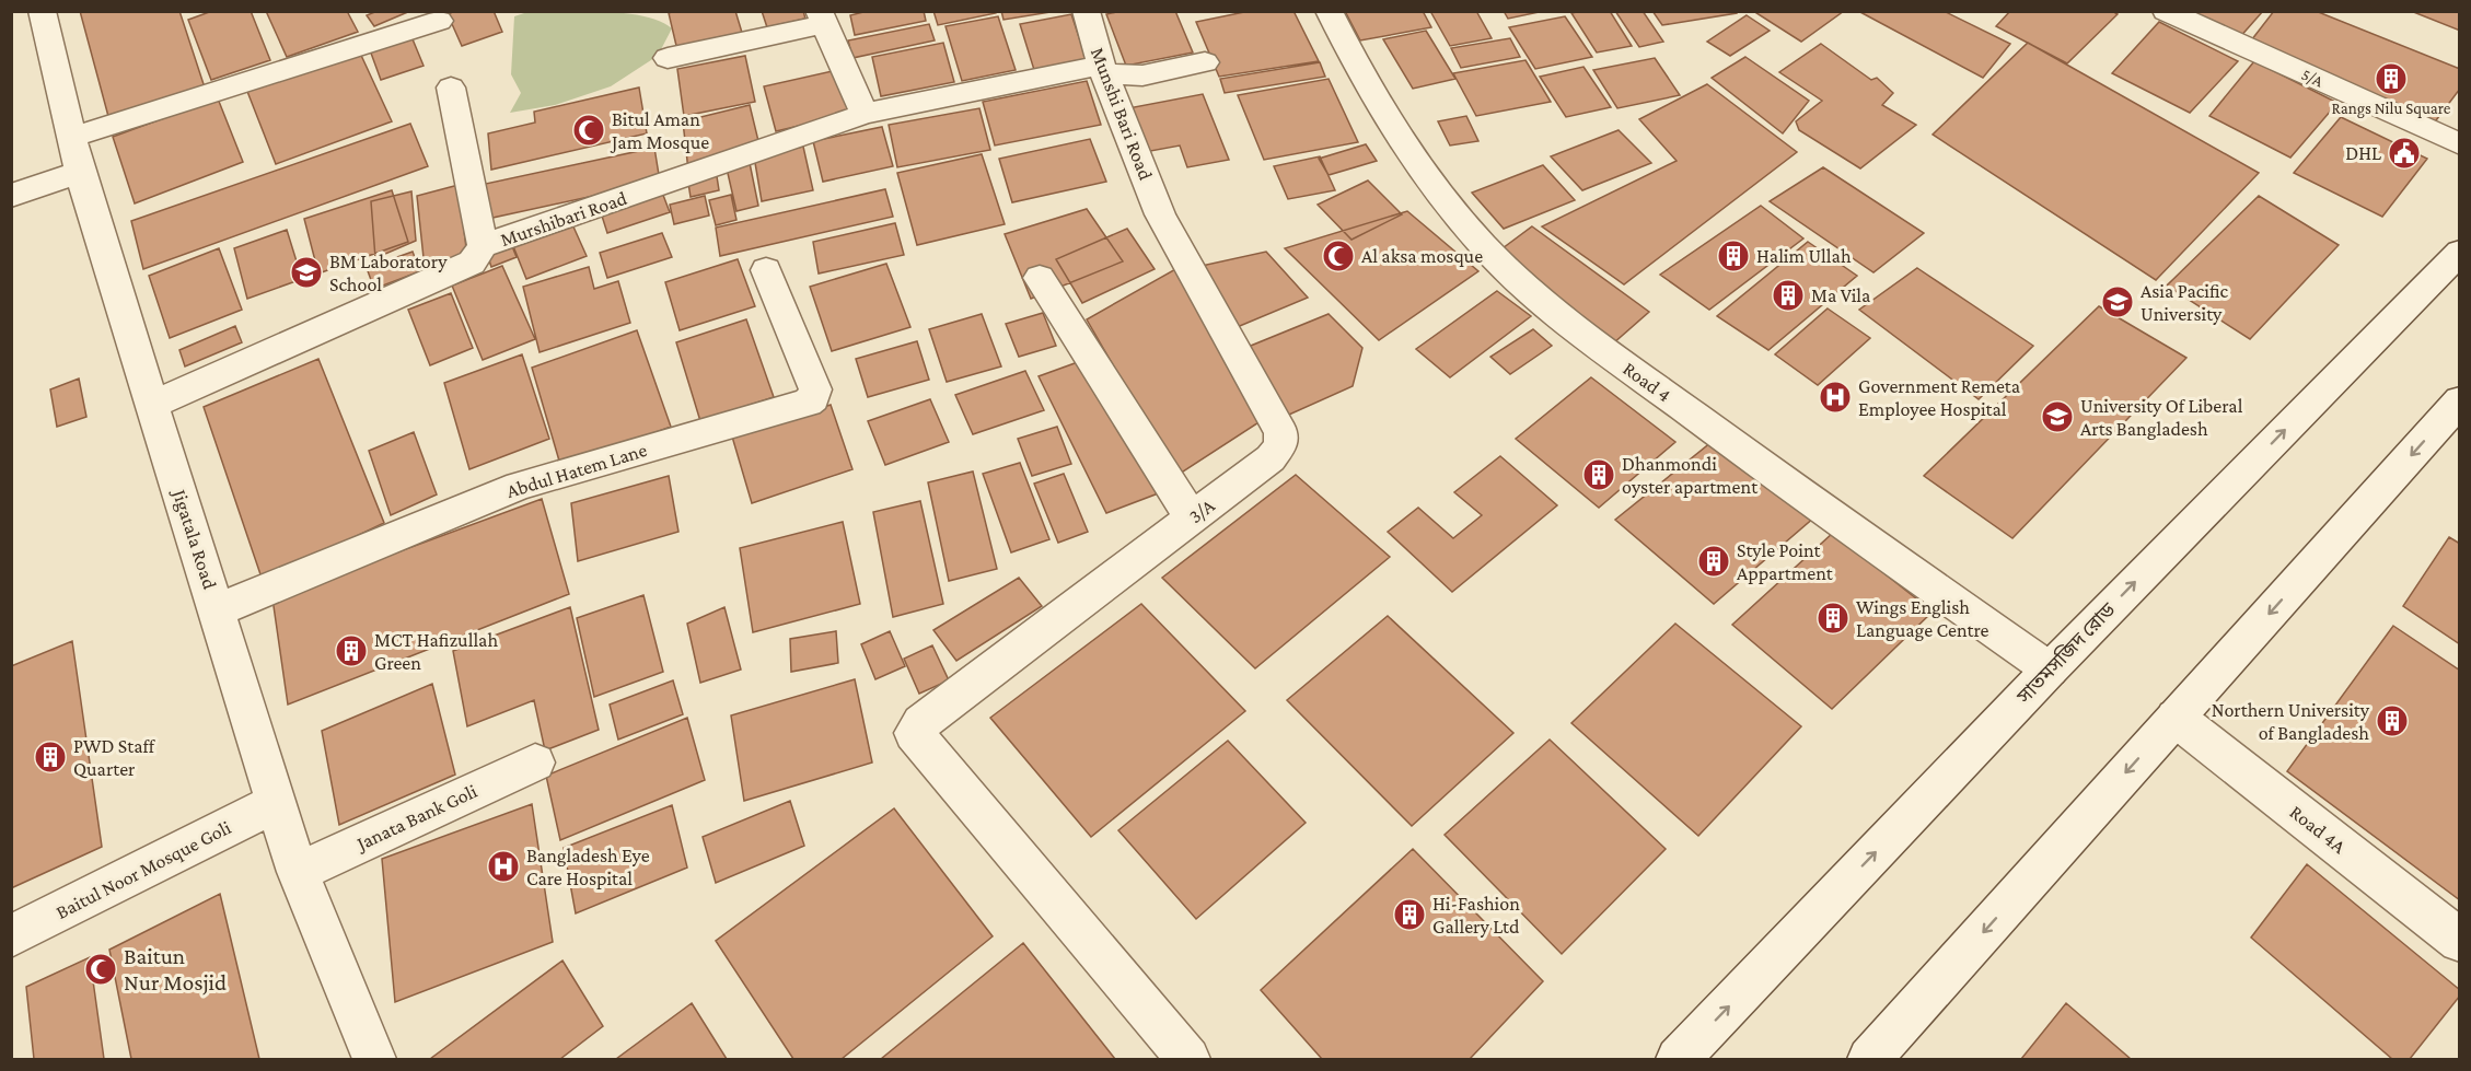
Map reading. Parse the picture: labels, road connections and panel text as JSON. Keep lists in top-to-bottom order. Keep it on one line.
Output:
{"streets":{"street":["5/A","Munshi Bari Road","Murshibari Road","Road 4","Abdul Hatem Lane","3/A","Jigatala Road","সাতমসজিদ রোড","Janata Bank Goli","Road 4A","Baitul Noor Mosque Goli"]},"crossings":[["Munshi Bari Road","Murshibari Road"],["Munshi Bari Road","3/A"],["Murshibari Road","Jigatala Road"],["Road 4","সাতমসজিদ রোড"],["Abdul Hatem Lane","Jigatala Road"],["Jigatala Road","Janata Bank Goli"],["Jigatala Road","Baitul Noor Mosque Goli"]],"places":{"building":["Rangs Nilu Square","Halim Ullah","Ma Vila","Dhanmondi oyster apartment","Style Point Appartment","Wings English Language Centre","MCT Hafizullah Green","Northern University of Bangladesh","PWD Staff Quarter","Hi-Fashion Gallery Ltd"],"mosque":["Bitul Aman Jam Mosque","Al aksa mosque","Baitun Nur Mosjid"],"public building":["DHL"],"school or university":["BM Laboratory School","Asia Pacific University","University Of Liberal Arts Bangladesh"],"hospital":["Government Remeta Employee Hospital","Bangladesh Eye Care Hospital"]}}
